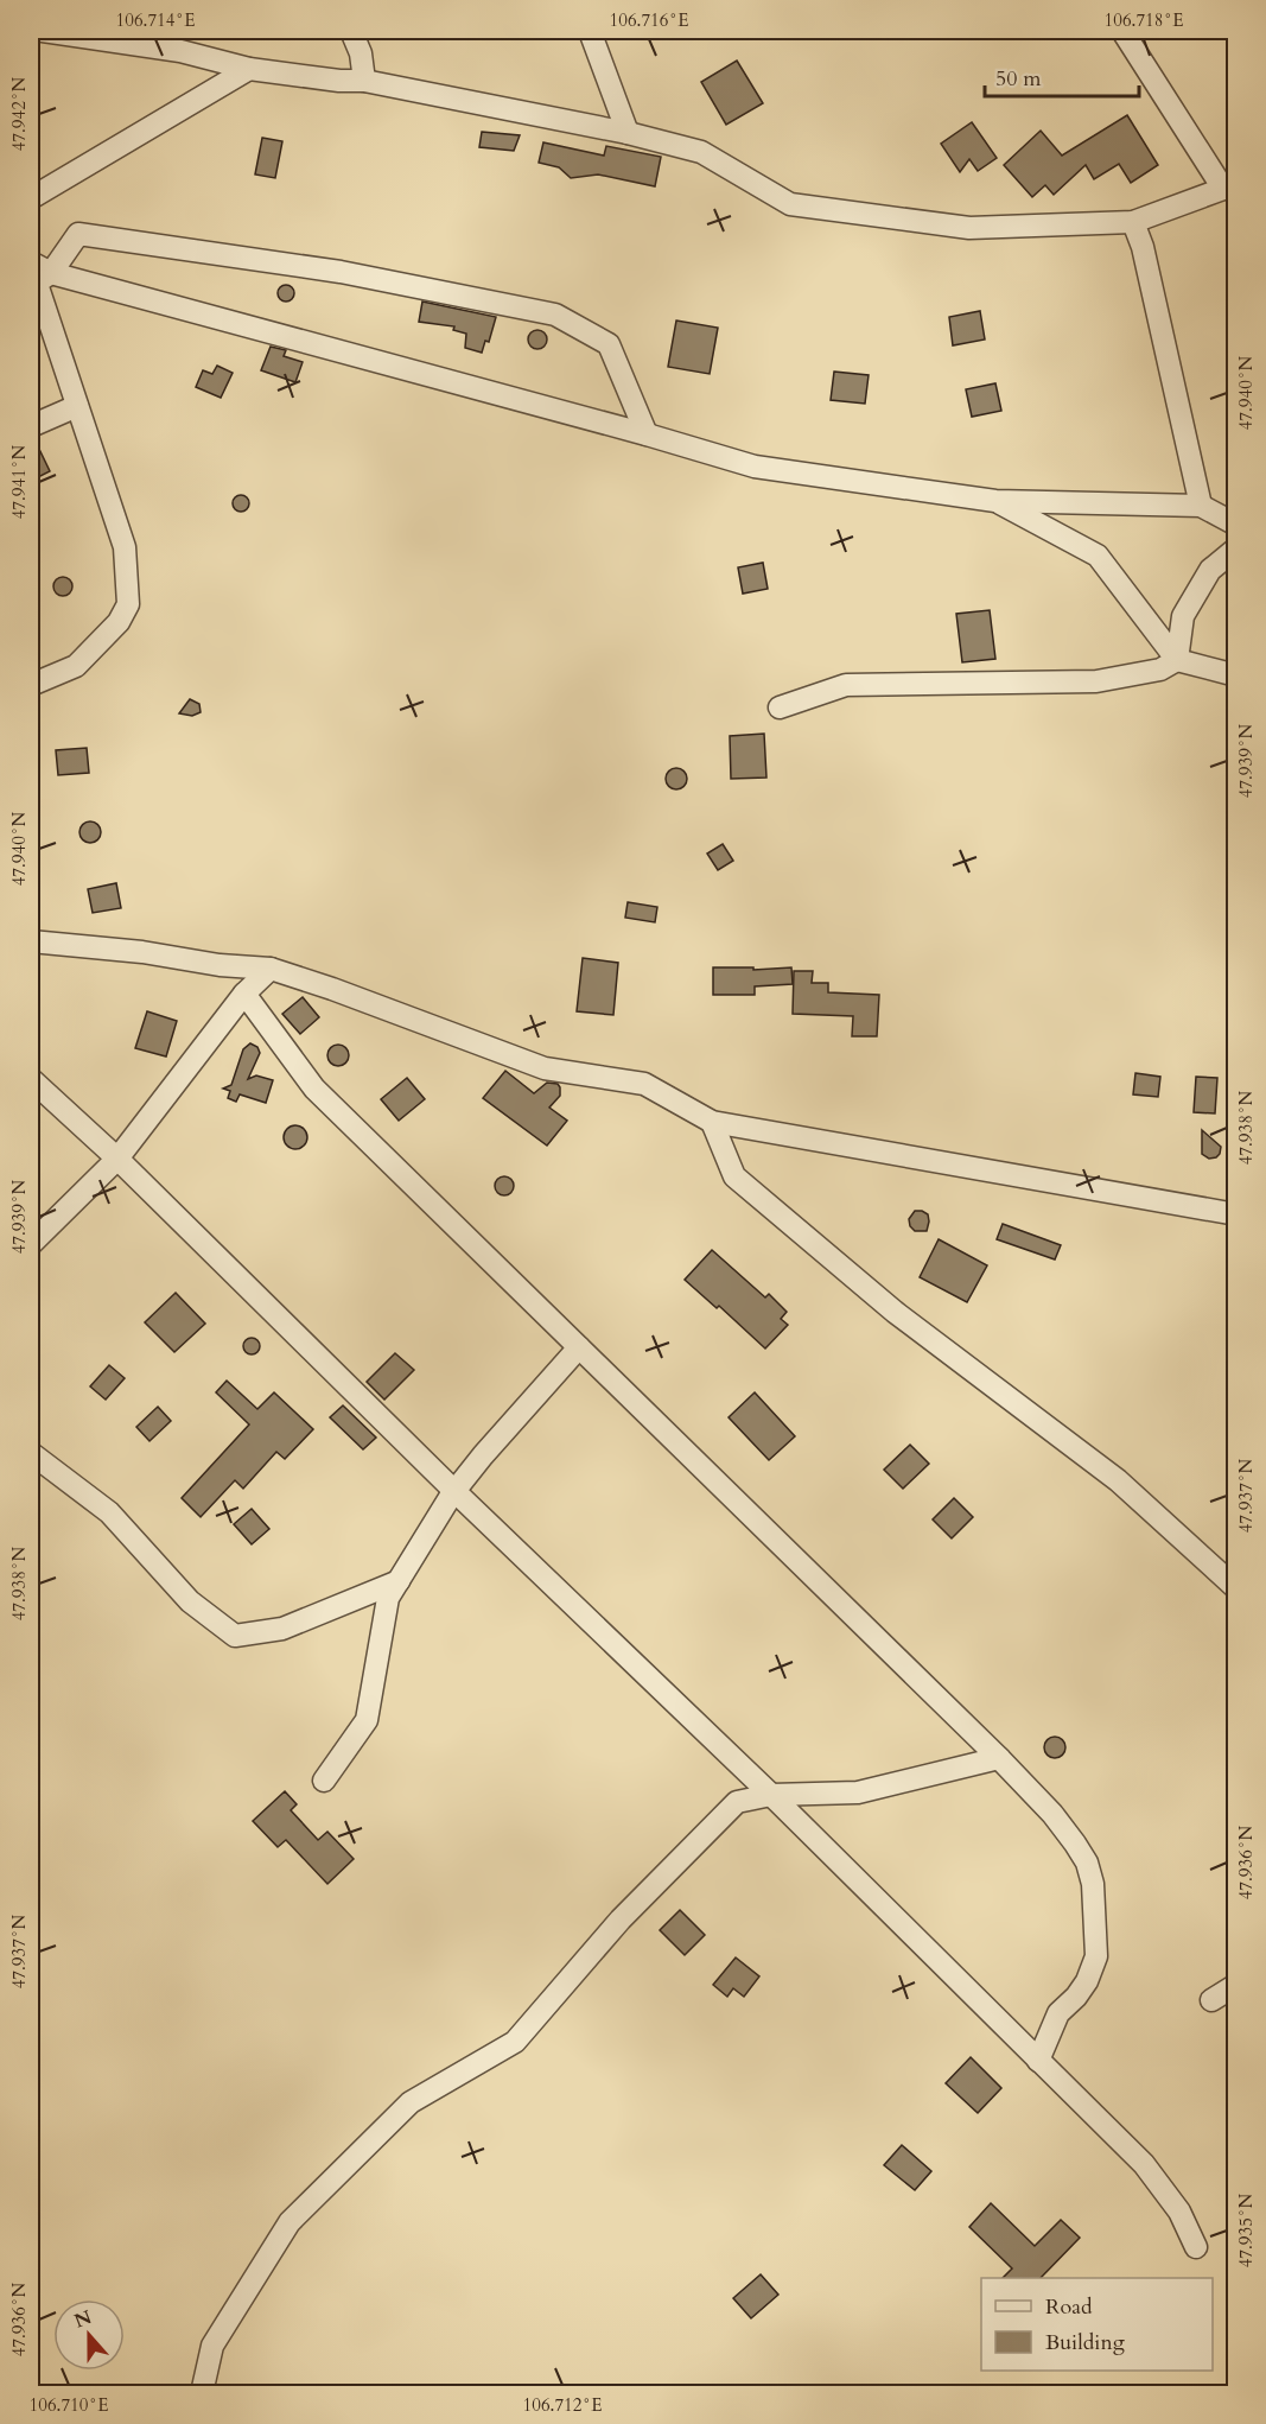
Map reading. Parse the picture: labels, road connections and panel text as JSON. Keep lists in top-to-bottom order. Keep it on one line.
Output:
{"legend":["Road","Building"],"scale_bar":"50 m","north":"top","coordinates":["106.714°E","106.716°E","106.718°E","47.942°N","47.940°N","47.941°N","47.939°N","47.938°N","47.937°N","47.936°N","47.935°N","106.710°E","106.712°E"]}
